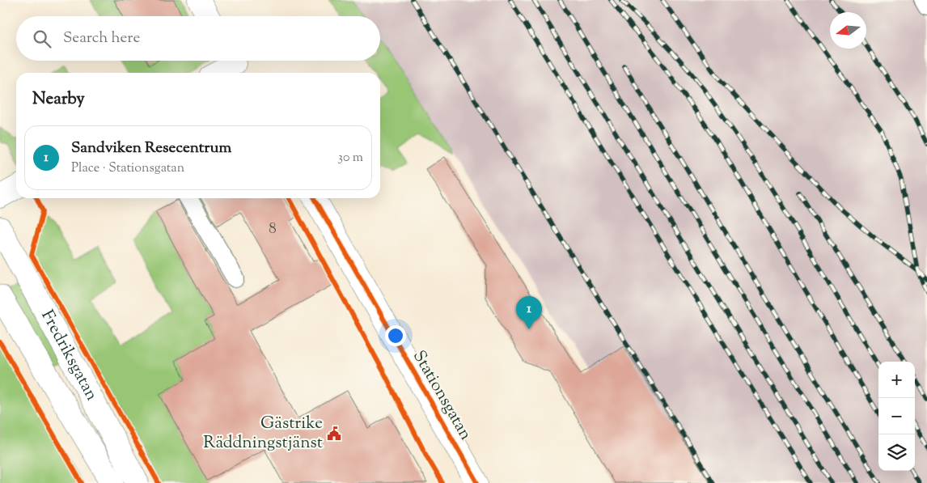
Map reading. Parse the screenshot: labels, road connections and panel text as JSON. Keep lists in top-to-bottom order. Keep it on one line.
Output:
{"streets":{"street":["Fredriksgatan","Stationsgatan"]},"places":{"public building":["Gästrike Räddningstjänst"]},"house_numbers":["8"],"north":"left","page":{"search":"Search here","heading":"Nearby","list":[{"mark":"1","name":"Sandviken Resecentrum","note":"Place · Stationsgatan","value":"30 m"}],"pins":"1","map_buttons":["+","−"]}}
